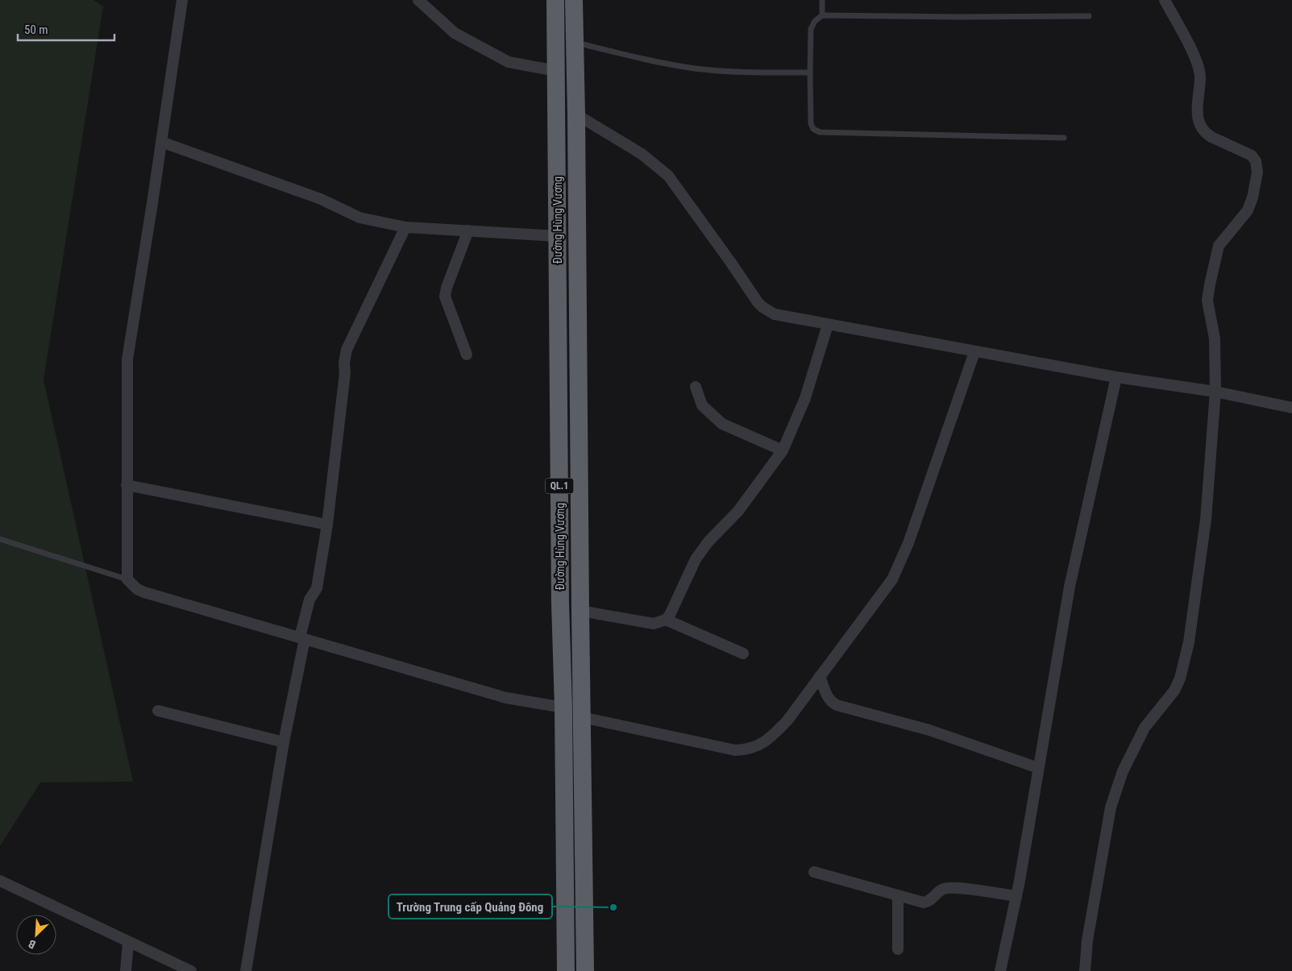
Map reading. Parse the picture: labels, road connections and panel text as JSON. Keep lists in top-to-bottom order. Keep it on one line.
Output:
{"streets":{"highway":["Đường Hùng Vương","QL.1"]},"places":["Trường Trung cấp Quảng Đông"],"scale_bar":"50 m","north":"bottom left"}
